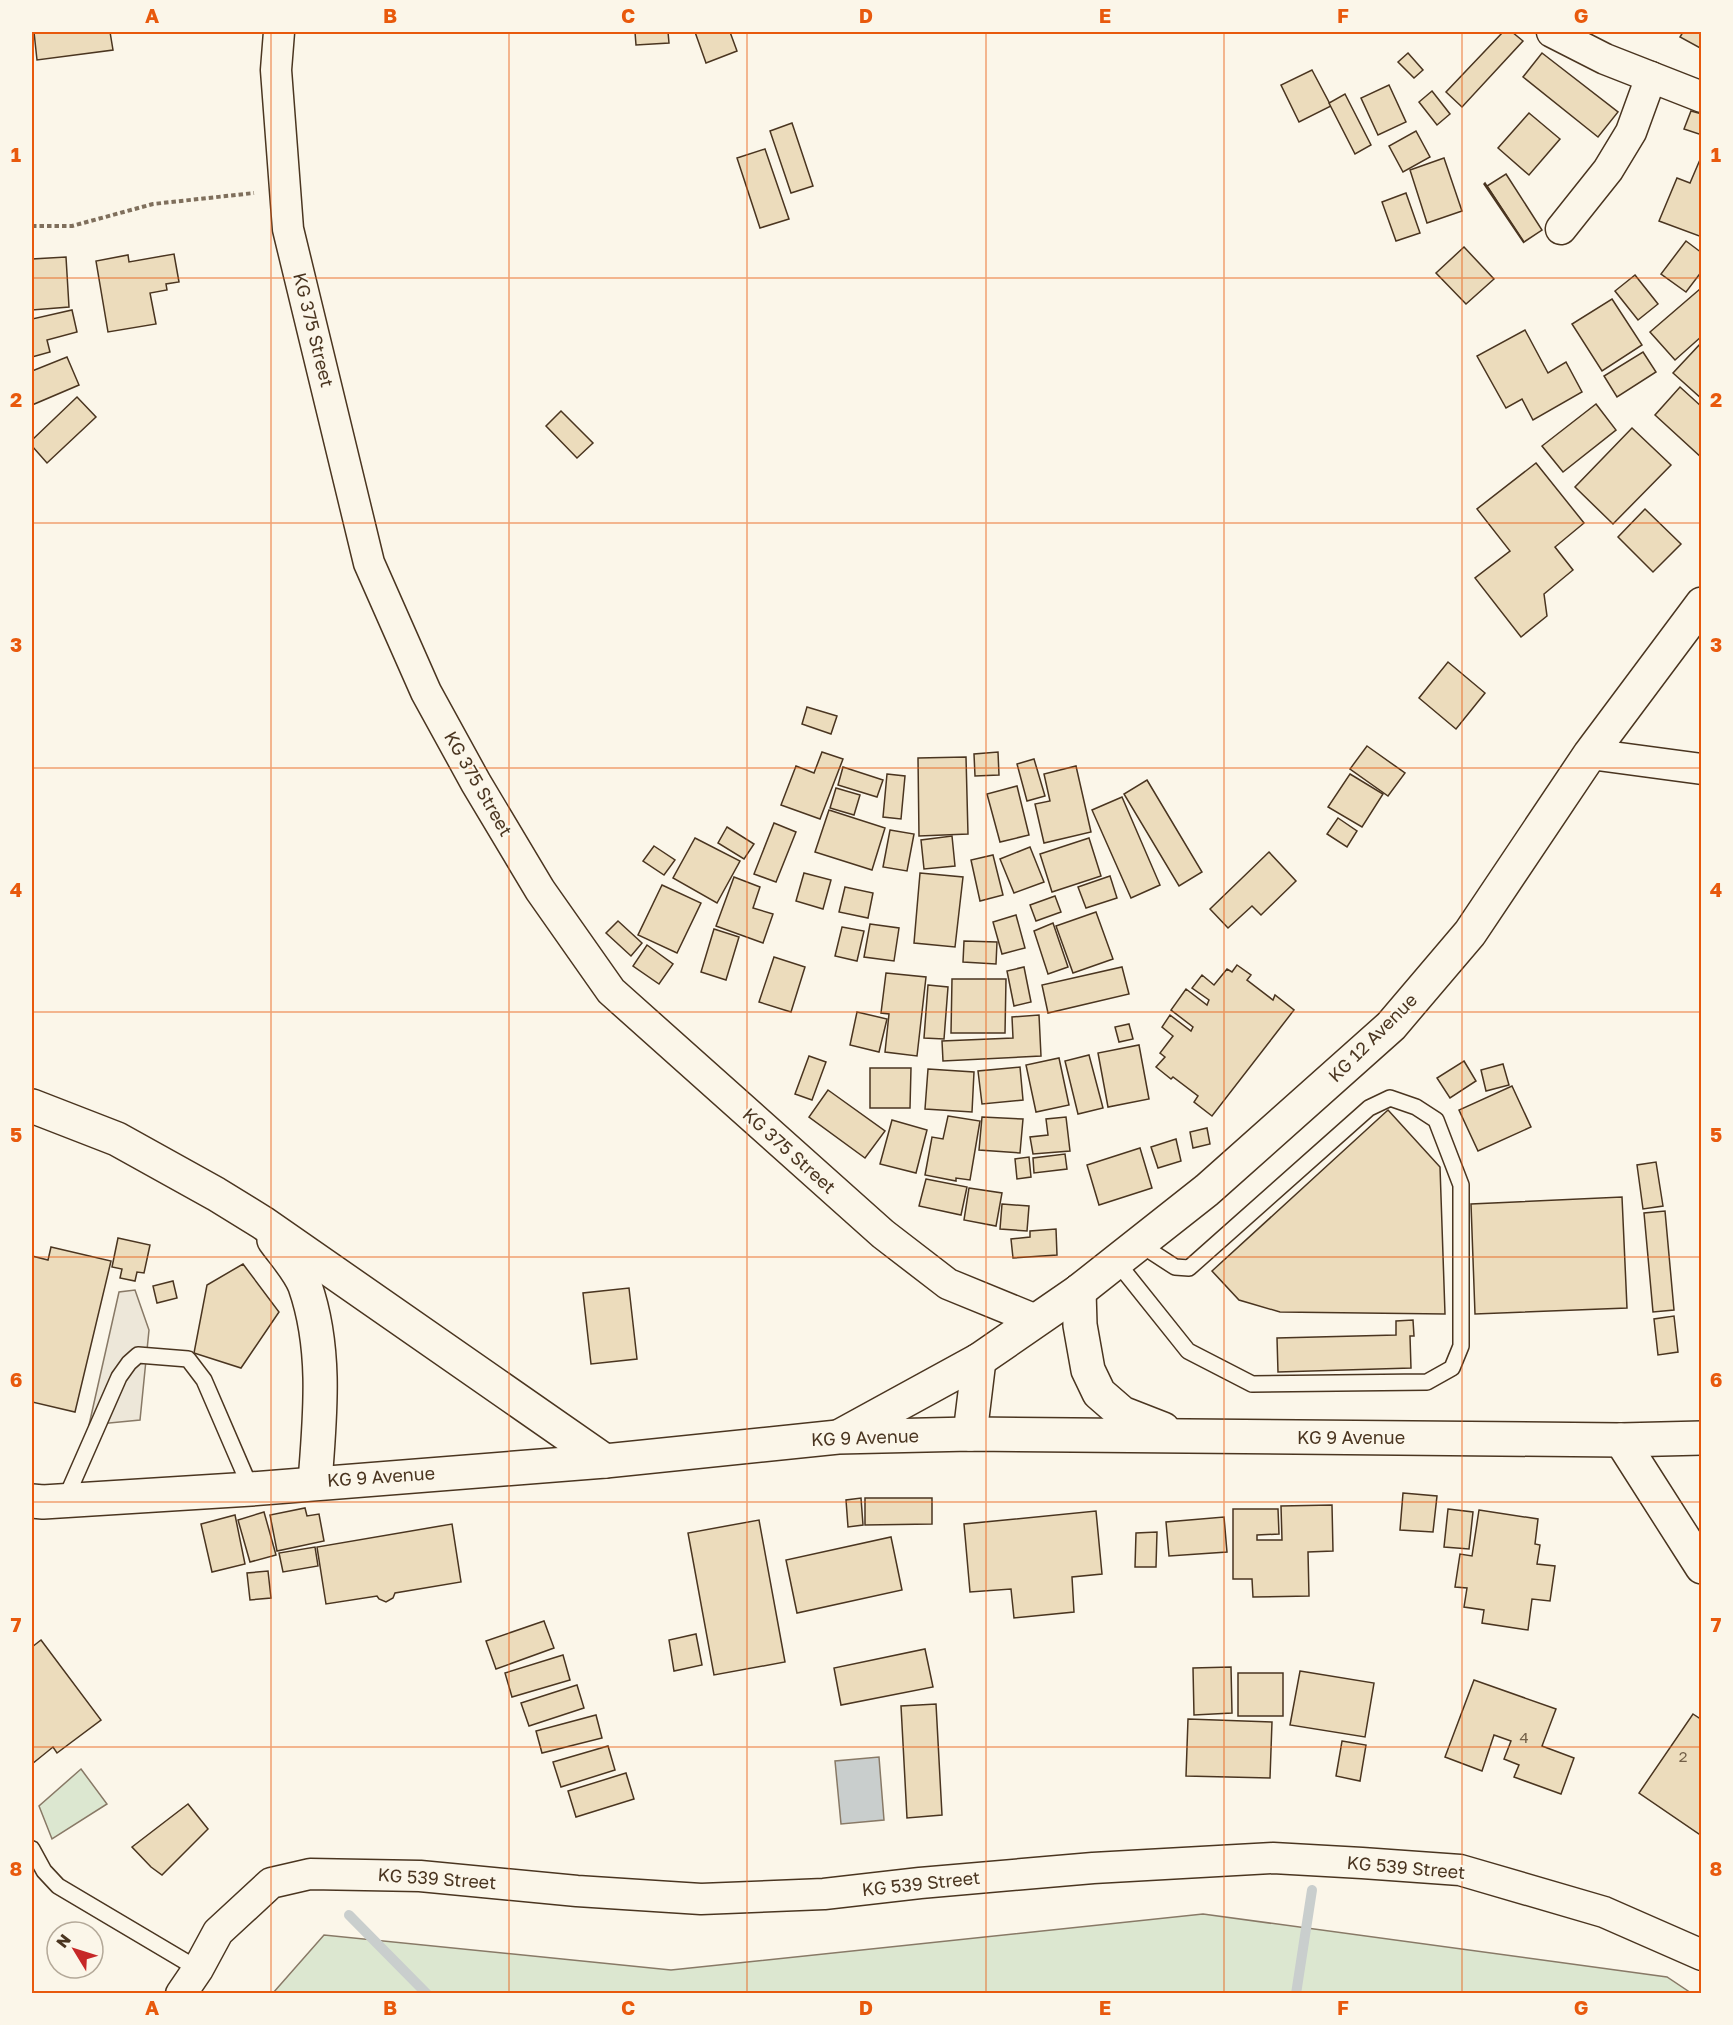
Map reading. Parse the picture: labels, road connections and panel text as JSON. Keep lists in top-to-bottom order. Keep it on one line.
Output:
{"streets":{"main road":["KG 12 Avenue","KG 9 Avenue"],"street":["KG 375 Street","KG 539 Street"]},"crossings":[["KG 375 Street","KG 12 Avenue"],["KG 12 Avenue","KG 9 Avenue"]],"house_numbers":["4","2"],"north":"top left","grid":{"columns":["A","B","C","D","E","F","G"],"rows":["1","2","3","4","5","6","7","8"]}}
